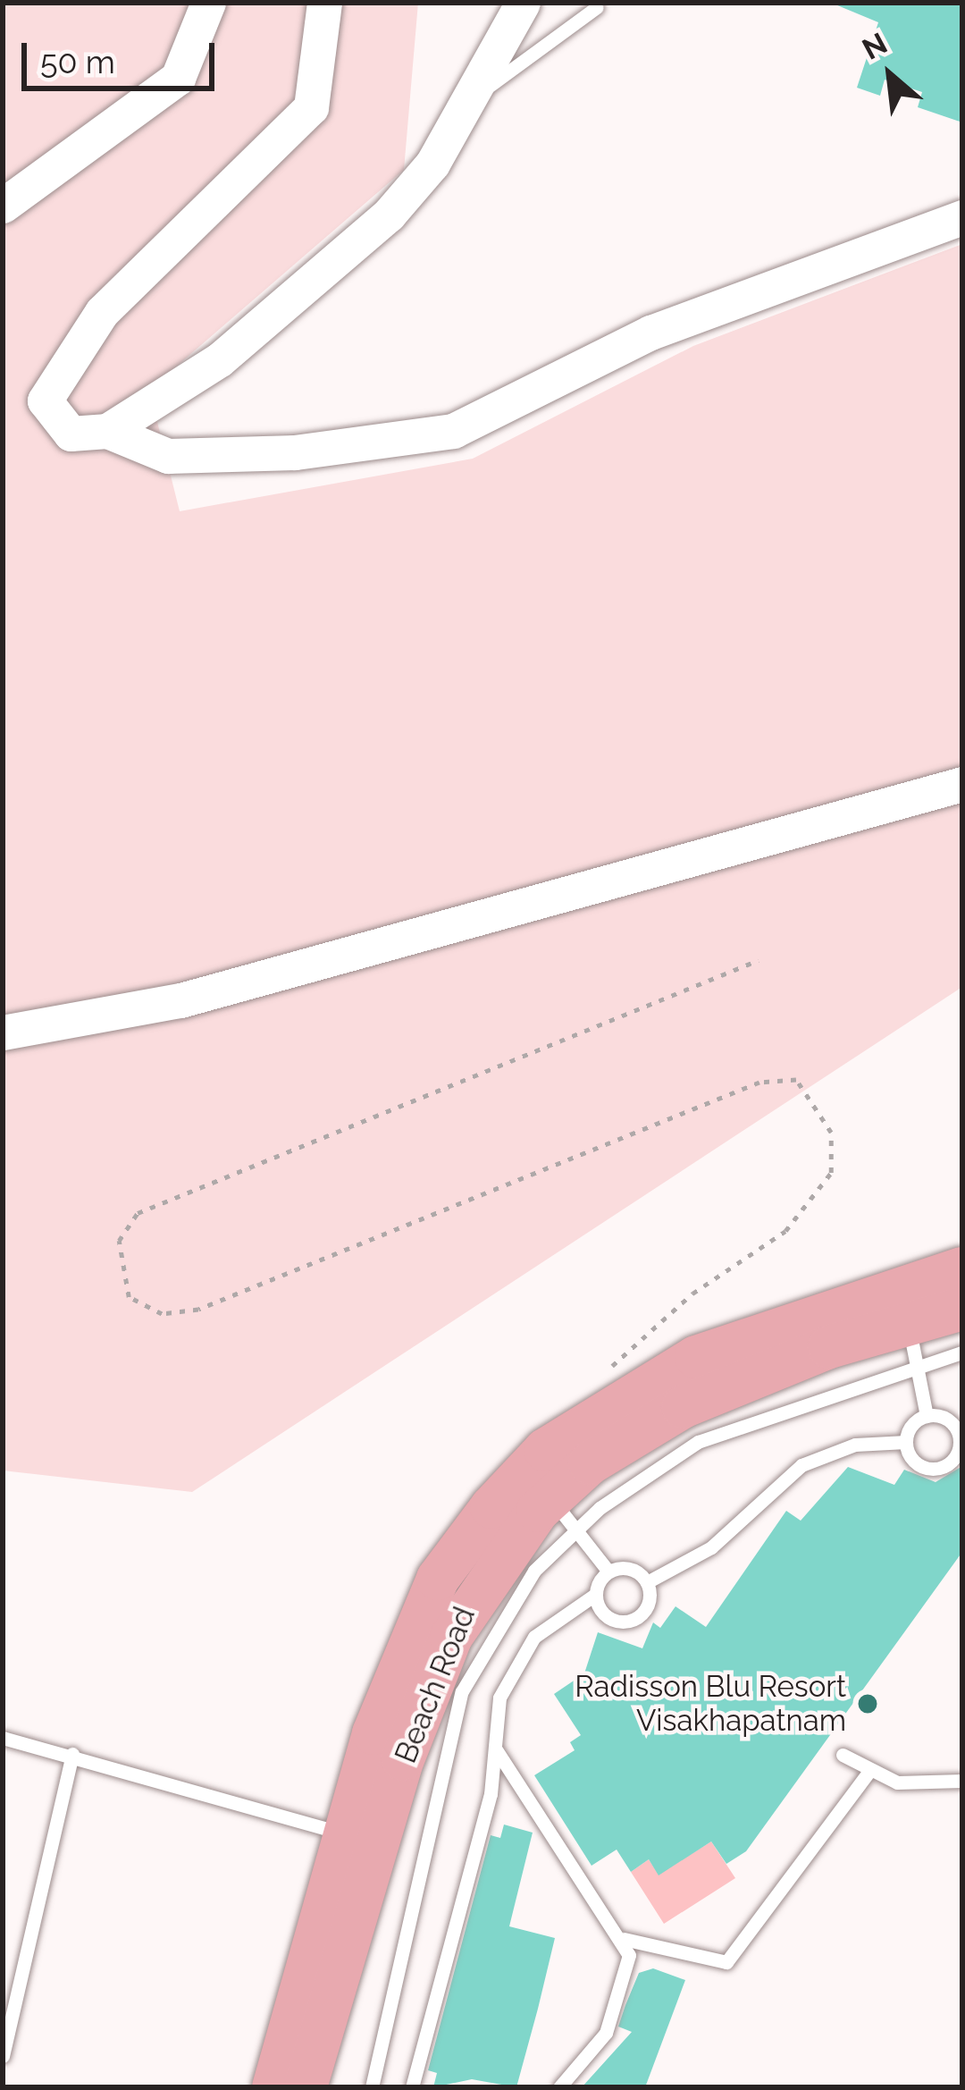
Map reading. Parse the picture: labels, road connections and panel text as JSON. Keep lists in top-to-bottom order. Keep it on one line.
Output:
{"streets":{"main road":["Beach Road"]},"places":["Radisson Blu Resort Visakhapatnam"],"scale_bar":"50 m","north":"top left"}
